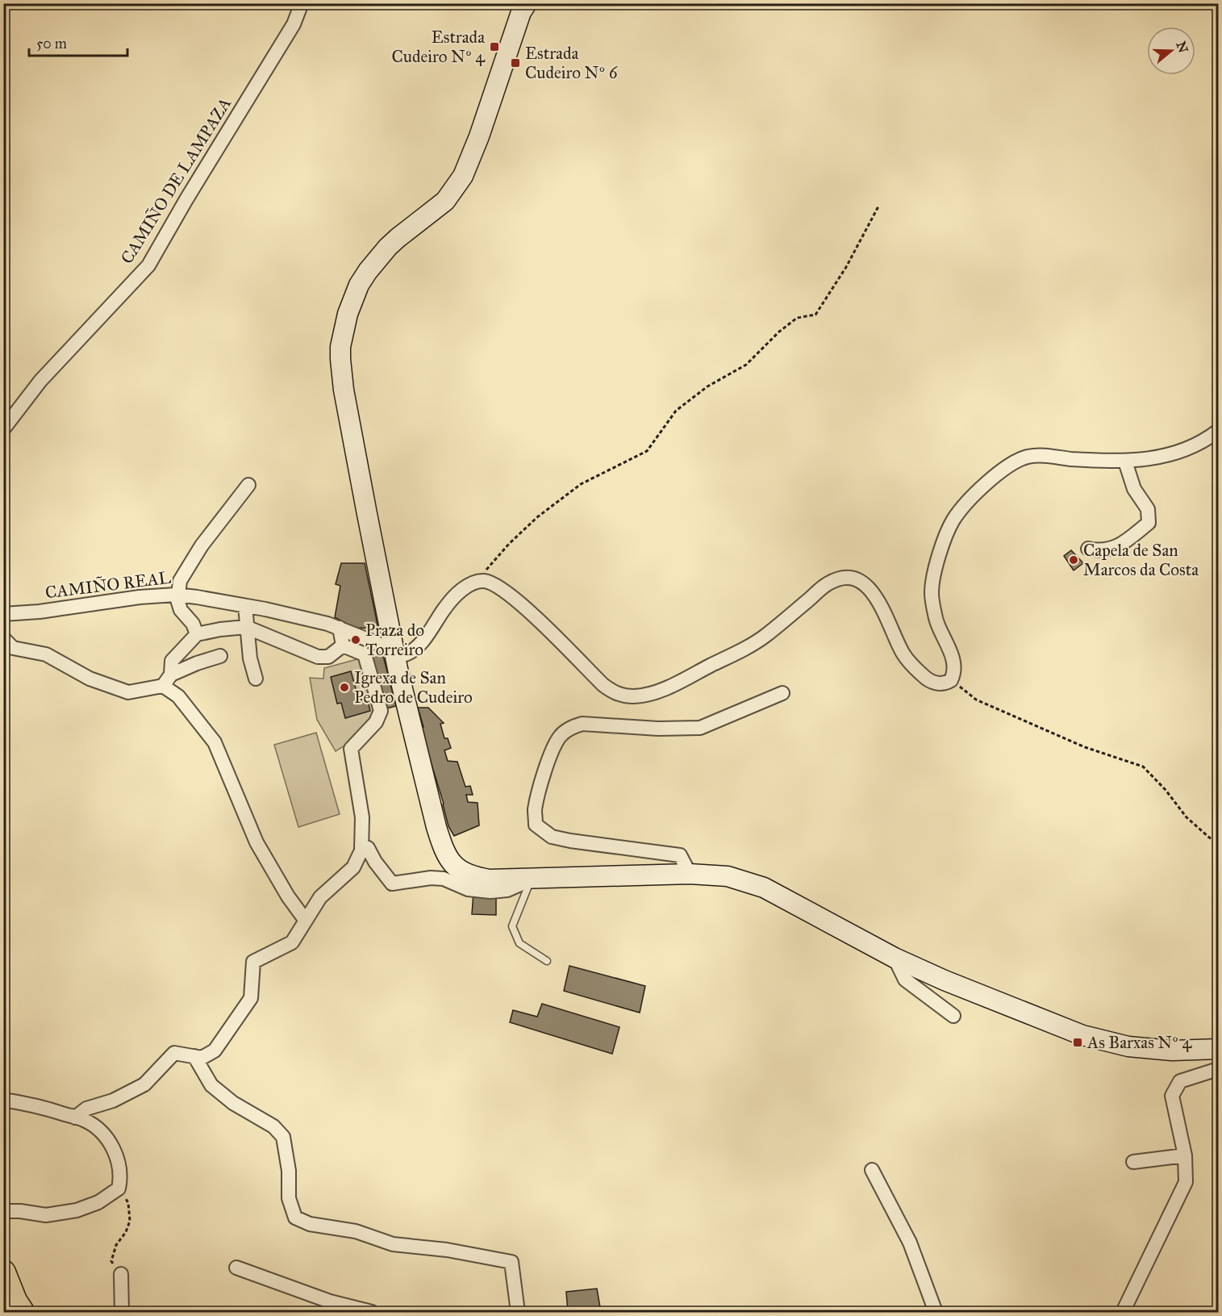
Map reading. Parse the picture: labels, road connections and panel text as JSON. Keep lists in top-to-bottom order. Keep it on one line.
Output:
{"streets":{"street":["CAMIÑO DE LAMPAZA","CAMIÑO REAL"]},"places":{"transit":["Estrada Cudeiro Nº 4","Estrada Cudeiro Nº 6","As Barxas Nº 4"],"other":["Capela de San Marcos da Costa","Praza do Torreiro","Igrexa de San Pedro de Cudeiro"]},"scale_bar":"50 m","north":"right"}
